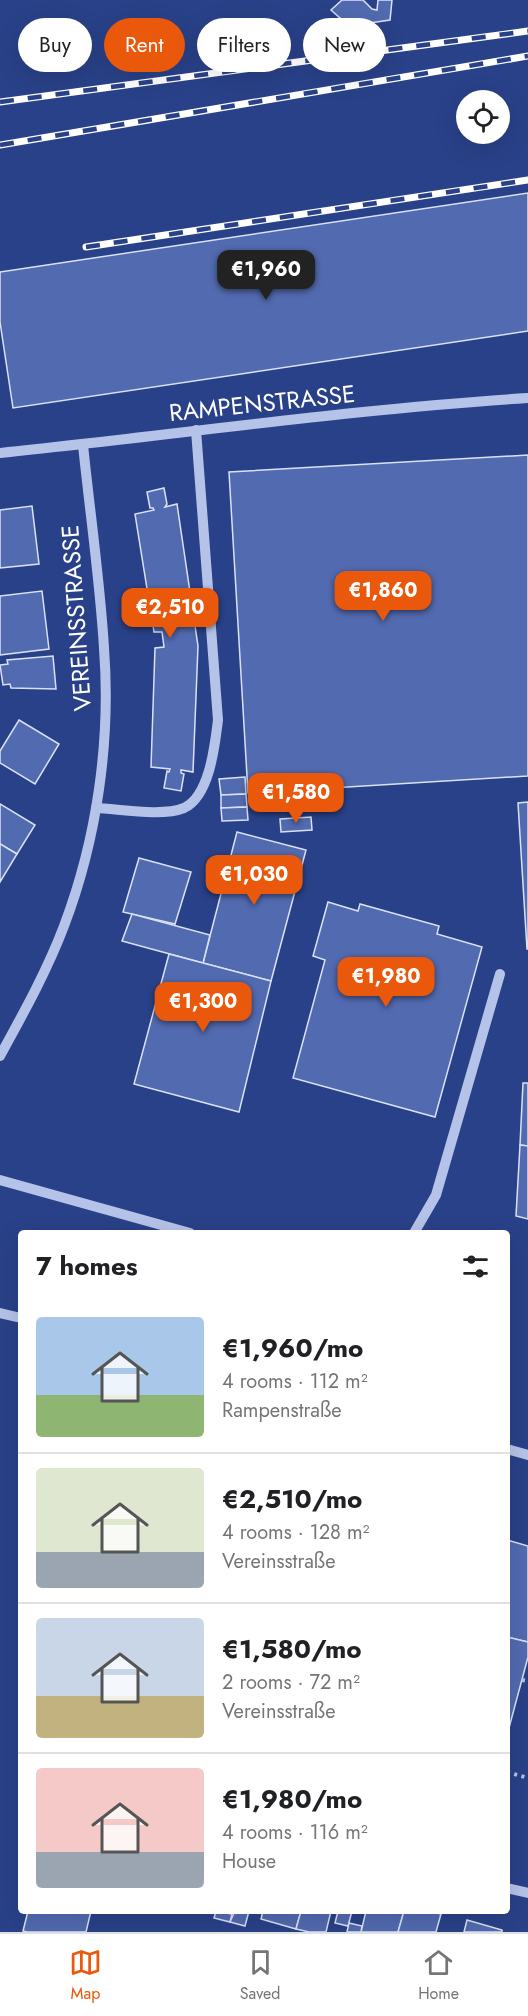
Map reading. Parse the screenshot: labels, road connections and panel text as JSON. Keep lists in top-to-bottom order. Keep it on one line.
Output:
{"streets":{"street":["RAMPENSTRASSE","VEREINSSTRASSE"]},"crossings":[["RAMPENSTRASSE","VEREINSSTRASSE"]],"page":{"chip":["Buy","Rent","Filters","New"],"price":["€1,960","€1,860","€2,510","€1,580","€1,030","€1,980","€1,300"],"heading":"7 homes","list":[{"name":"€1,960/mo","note":"4 rooms · 112 m² · Rampenstraße"},{"name":"€2,510/mo","note":"4 rooms · 128 m² · Vereinsstraße"},{"name":"€1,580/mo","note":"2 rooms · 72 m² · Vereinsstraße"},{"name":"€1,980/mo","note":"4 rooms · 116 m² · House"}],"tabs":["Map","Saved","Home"]}}
